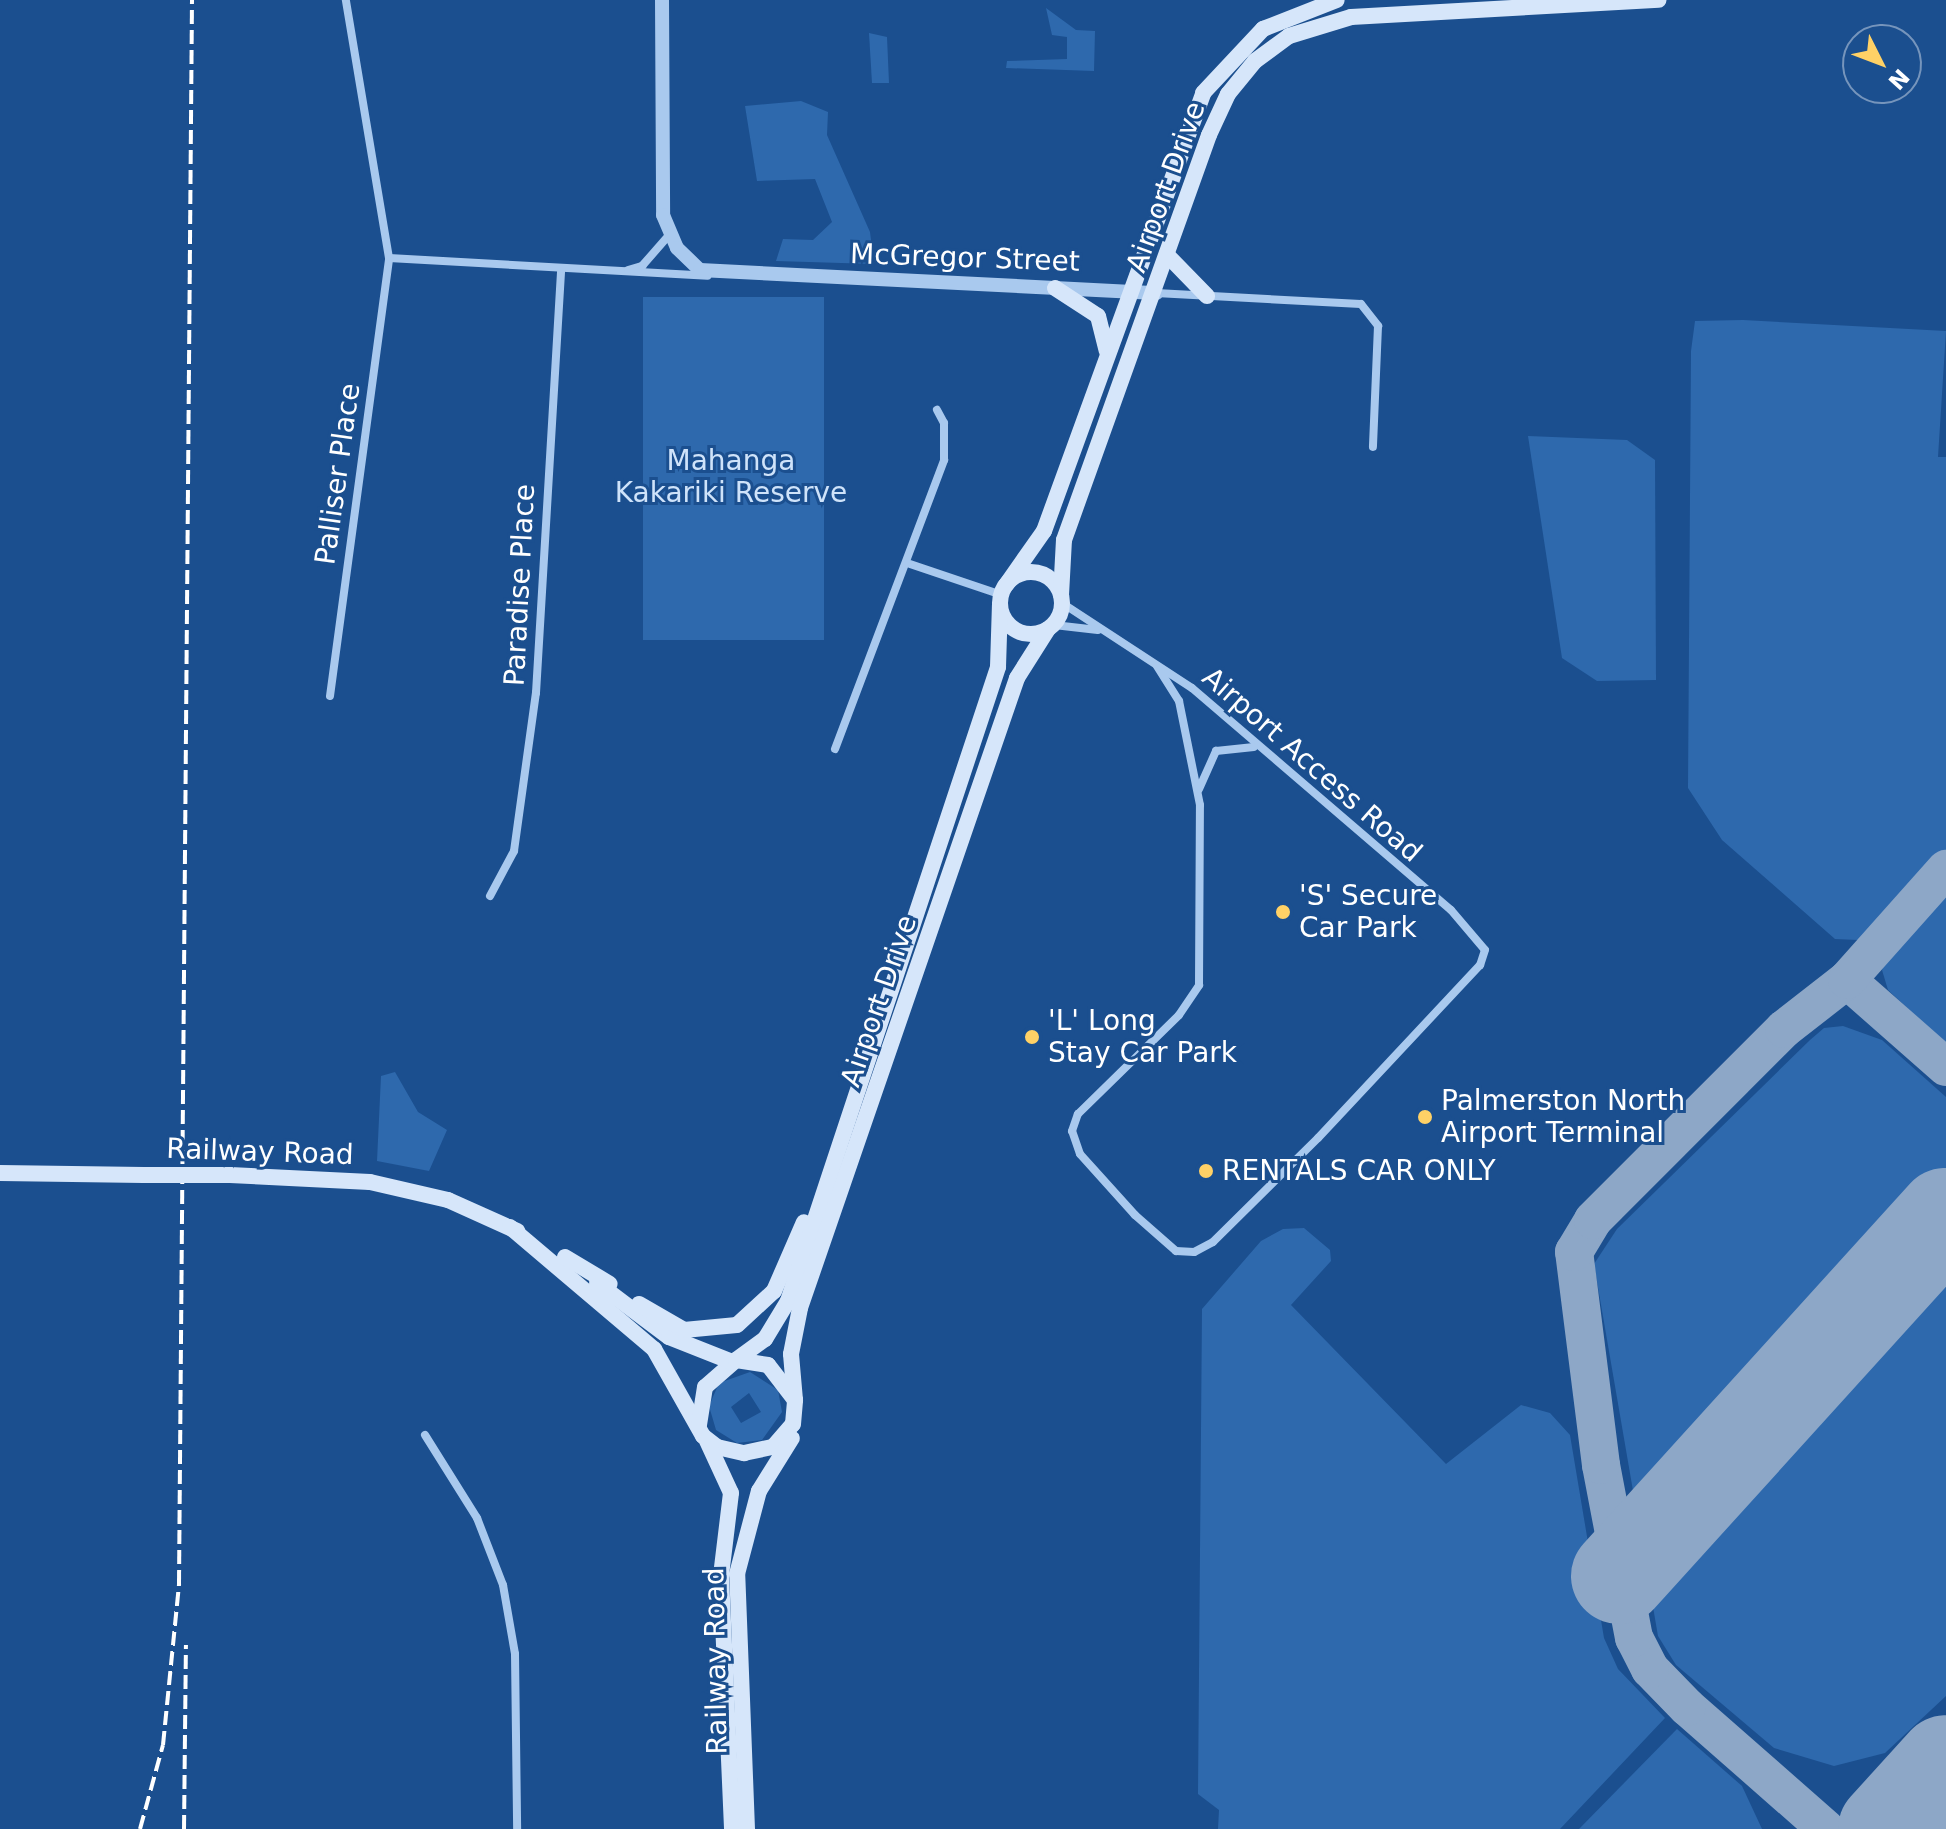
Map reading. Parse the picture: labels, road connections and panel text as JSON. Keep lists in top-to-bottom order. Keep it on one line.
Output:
{"streets":{"main road":["Airport Drive","Railway Road"],"street":["McGregor Street","Palliser Place","Paradise Place","Airport Access Road"]},"crossings":[["Airport Drive","McGregor Street"],["Airport Drive","Airport Access Road"],["Airport Drive","Railway Road"]],"parks":["Mahanga Kakariki Reserve"],"places":["'S' Secure Car Park","'L' Long Stay Car Park","Palmerston North Airport Terminal","RENTALS CAR ONLY"],"north":"bottom right"}
